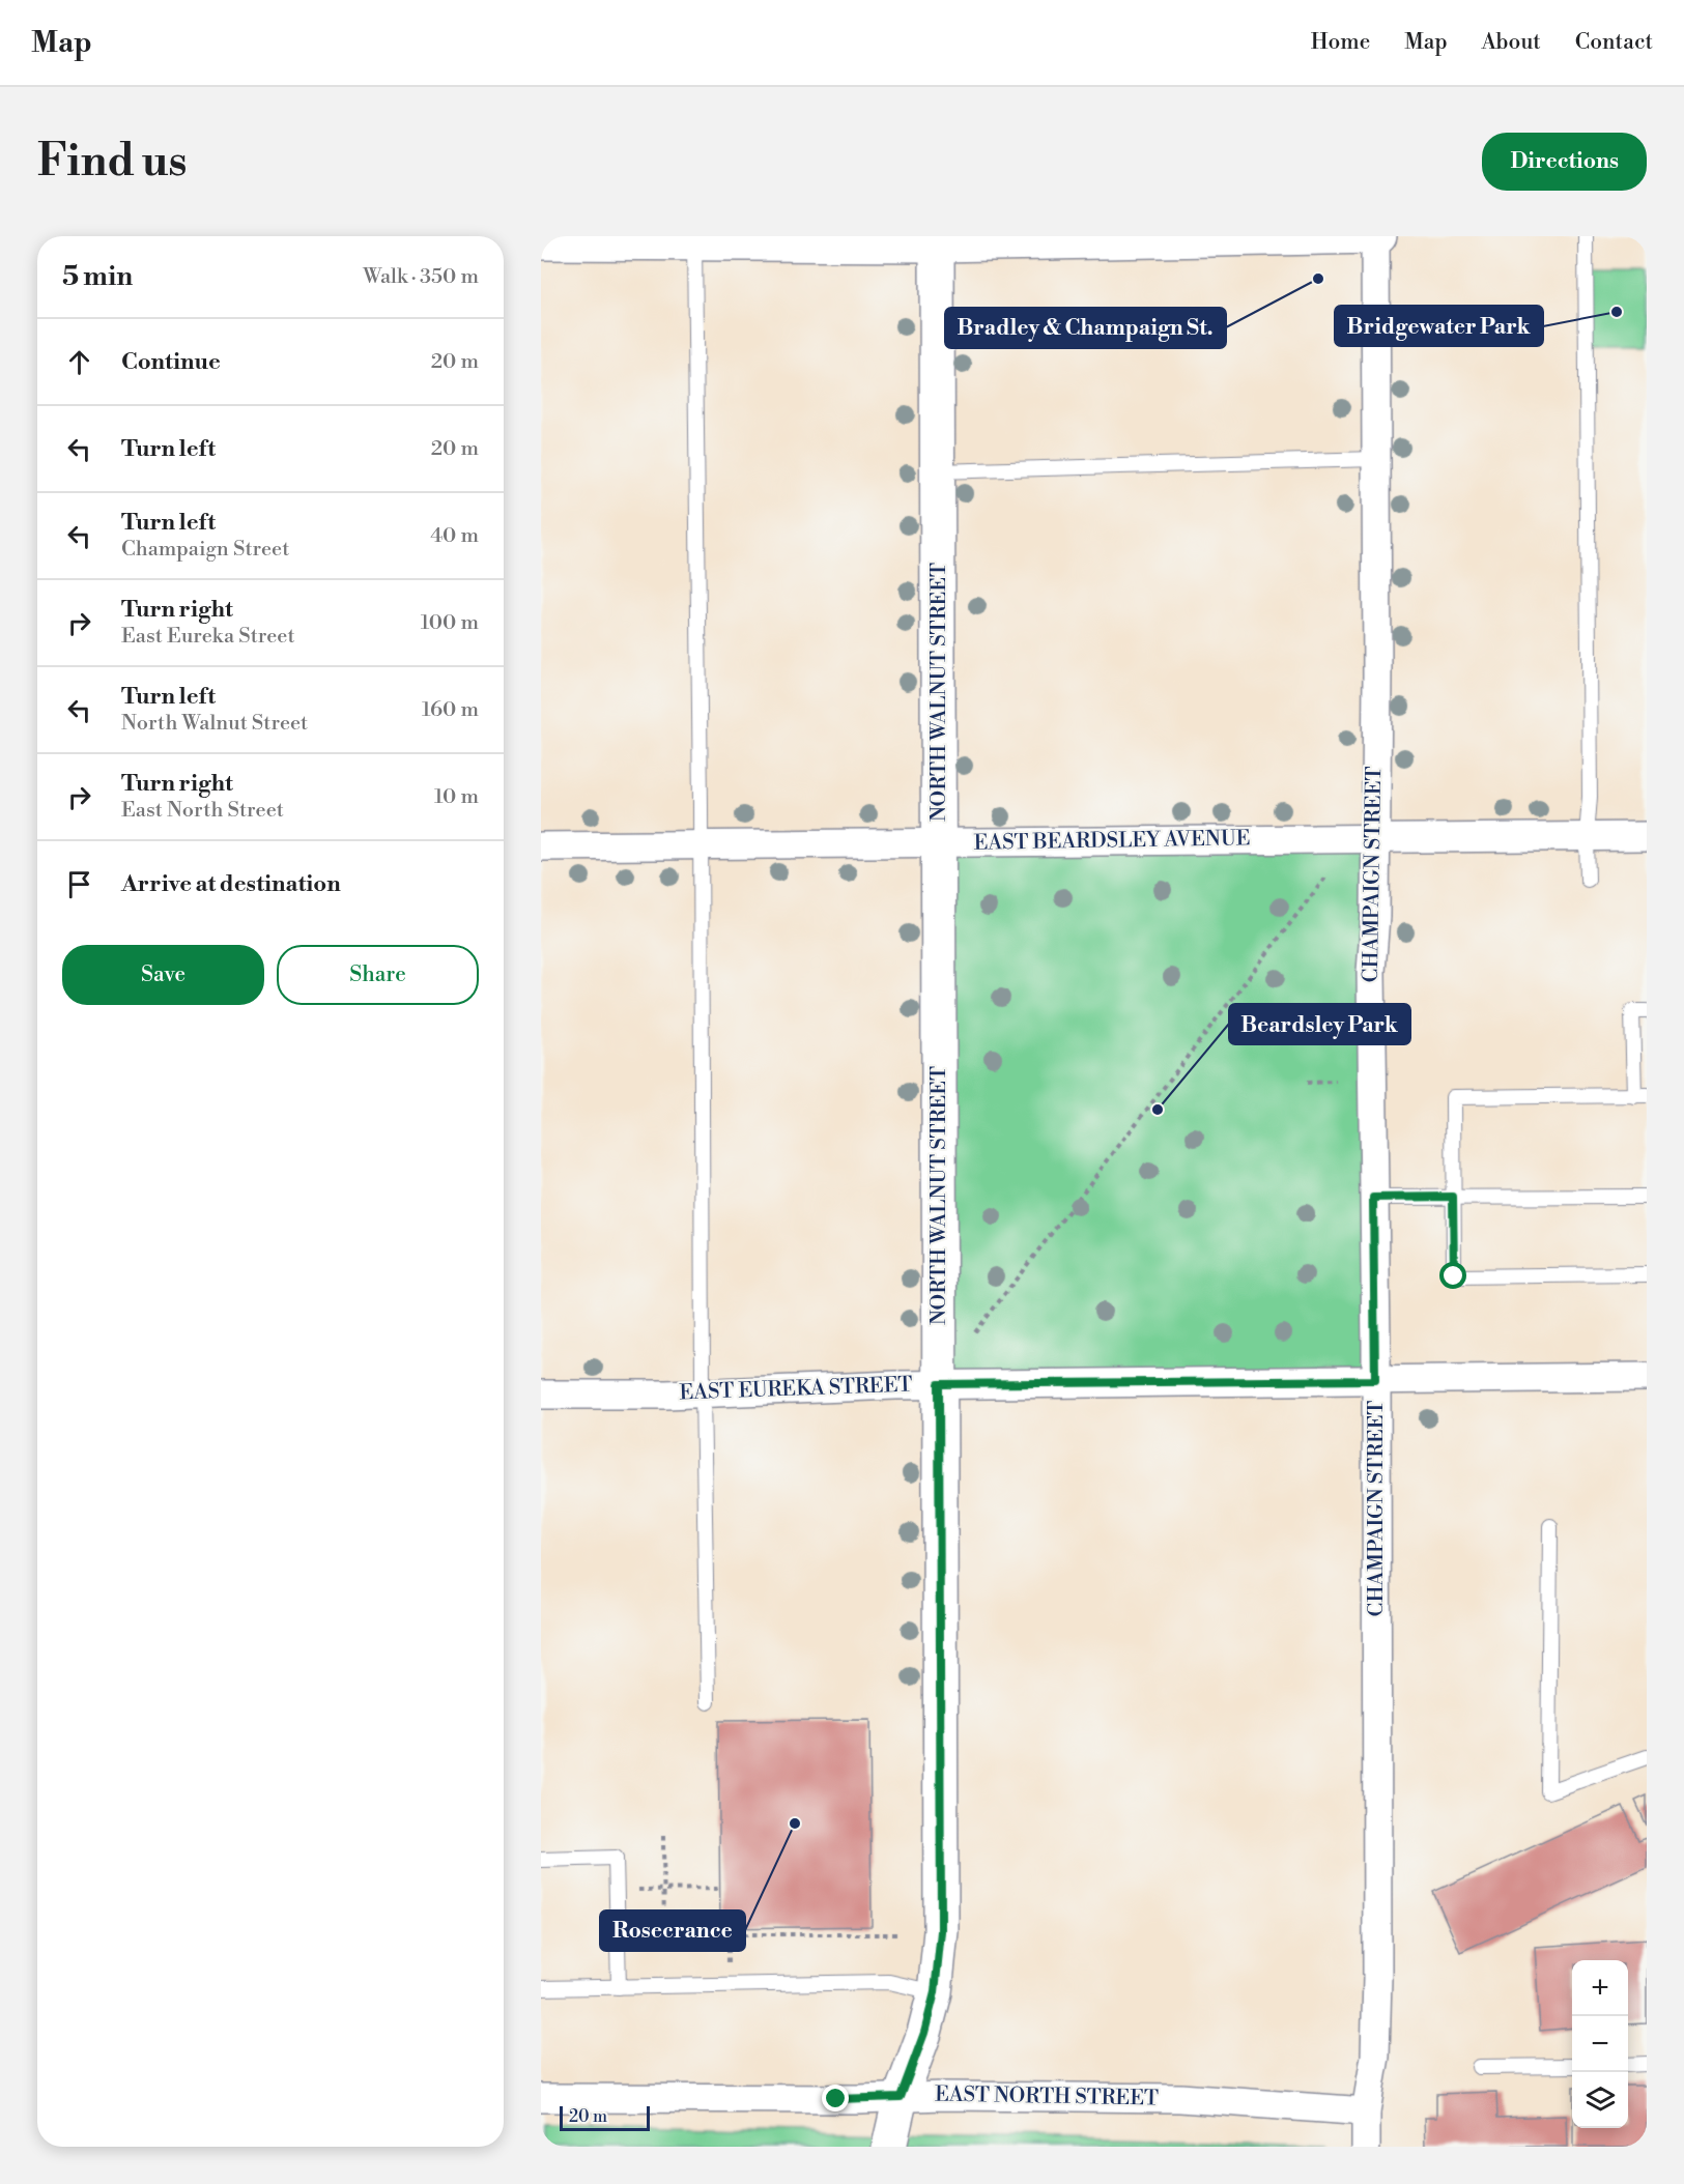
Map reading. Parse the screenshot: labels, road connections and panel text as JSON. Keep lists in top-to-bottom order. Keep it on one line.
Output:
{"streets":{"street":["NORTH WALNUT STREET","EAST BEARDSLEY AVENUE","CHAMPAIGN STREET","EAST EUREKA STREET","EAST NORTH STREET"]},"crossings":[["NORTH WALNUT STREET","EAST BEARDSLEY AVENUE"],["NORTH WALNUT STREET","EAST EUREKA STREET"],["NORTH WALNUT STREET","EAST NORTH STREET"],["EAST BEARDSLEY AVENUE","CHAMPAIGN STREET"],["CHAMPAIGN STREET","EAST EUREKA STREET"],["CHAMPAIGN STREET","EAST NORTH STREET"]],"places":["Bradley & Champaign St.","Bridgewater Park","Beardsley Park","Rosecrance"],"scale_bar":"20 m","page":{"header":"Map","nav":["Home","Map","About","Contact"],"buttons":["Directions",["Save","Share"]],"title":"Find us","heading":["5 min","Walk · 350 m"],"list":[["Continue","20 m"],["Turn left","20 m"],["Turn left","Champaign Street","40 m"],["Turn right","East Eureka Street","100 m"],["Turn left","North Walnut Street","160 m"],["Turn right","East North Street","10 m"],"Arrive at destination"],"map_buttons":["+","−"],"scale":"20 m"}}
